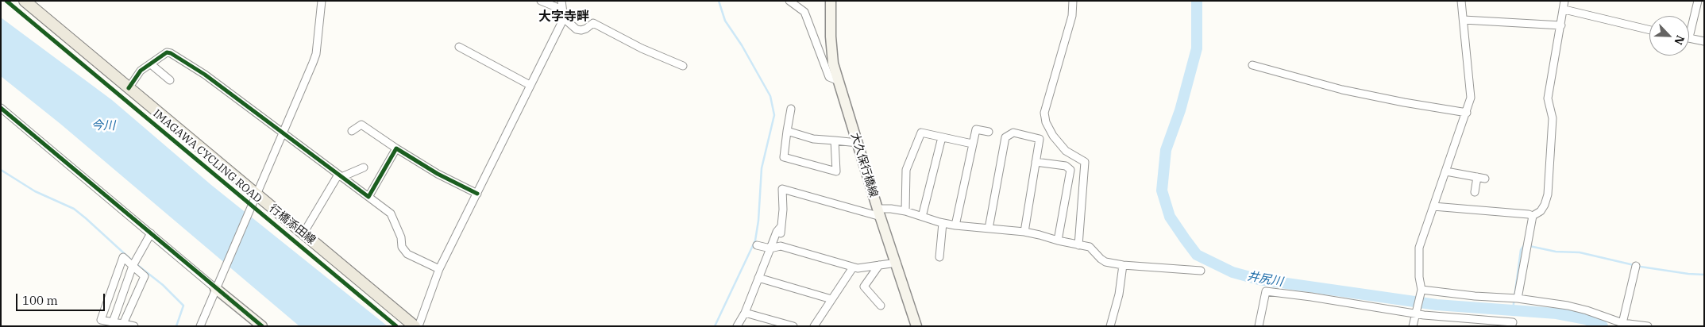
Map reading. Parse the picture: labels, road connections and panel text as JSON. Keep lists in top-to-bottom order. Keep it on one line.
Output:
{"streets":{"main road":["大久保行橋線","行橋添田線"],"cycle path":["IMAGAWA CYCLING ROAD"]},"districts":["大字寺畔"],"water":["今川","井尻川"],"scale_bar":"100 m","north":"bottom right"}
